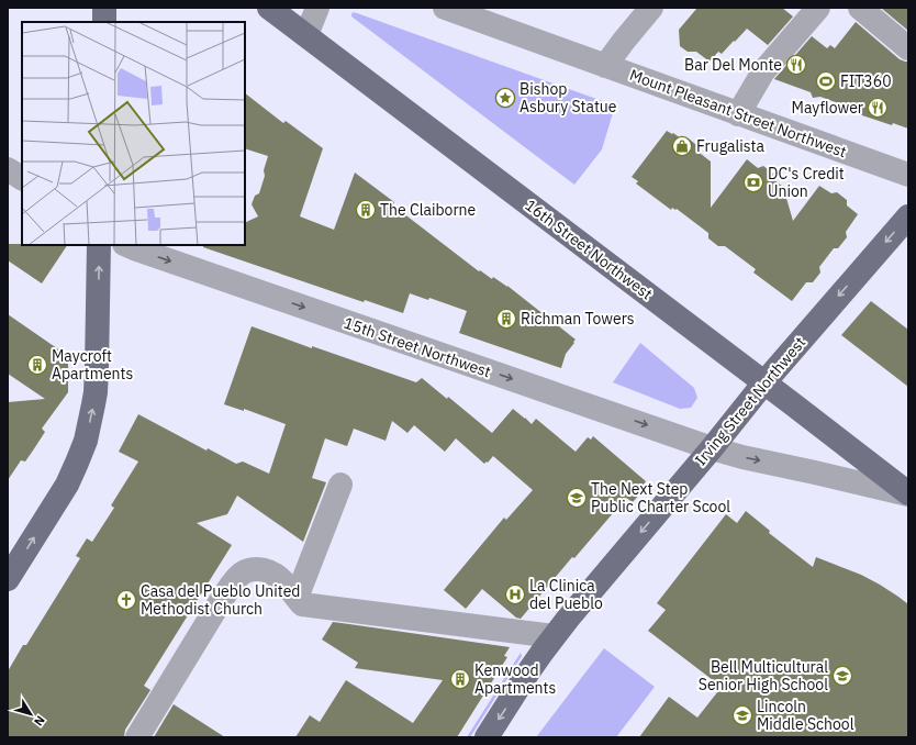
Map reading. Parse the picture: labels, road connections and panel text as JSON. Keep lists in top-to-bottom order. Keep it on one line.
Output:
{"streets":{"main road":["16th Street Northwest","Irving Street Northwest"],"street":["Mount Pleasant Street Northwest","15th Street Northwest"]},"crossings":[["16th Street Northwest","15th Street Northwest"],["16th Street Northwest","Irving Street Northwest"],["15th Street Northwest","Irving Street Northwest"]],"one_way":["15th Street Northwest","Irving Street Northwest"],"places":{"restaurant":["Bar Del Monte","Mayflower"],"sports":["FIT360"],"place":["Bishop Asbury Statue"],"shop":["Frugalista"],"bank":["DC's Credit Union"],"building":["The Claiborne","Richman Towers","Maycroft Apartments","Kenwood Apartments"],"school or university":["The Next Step Public Charter Scool","Bell Multicultural Senior High School","Lincoln Middle School"],"hospital":["La Clinica del Pueblo"],"church":["Casa del Pueblo United Methodist Church"]},"north":"bottom right"}
